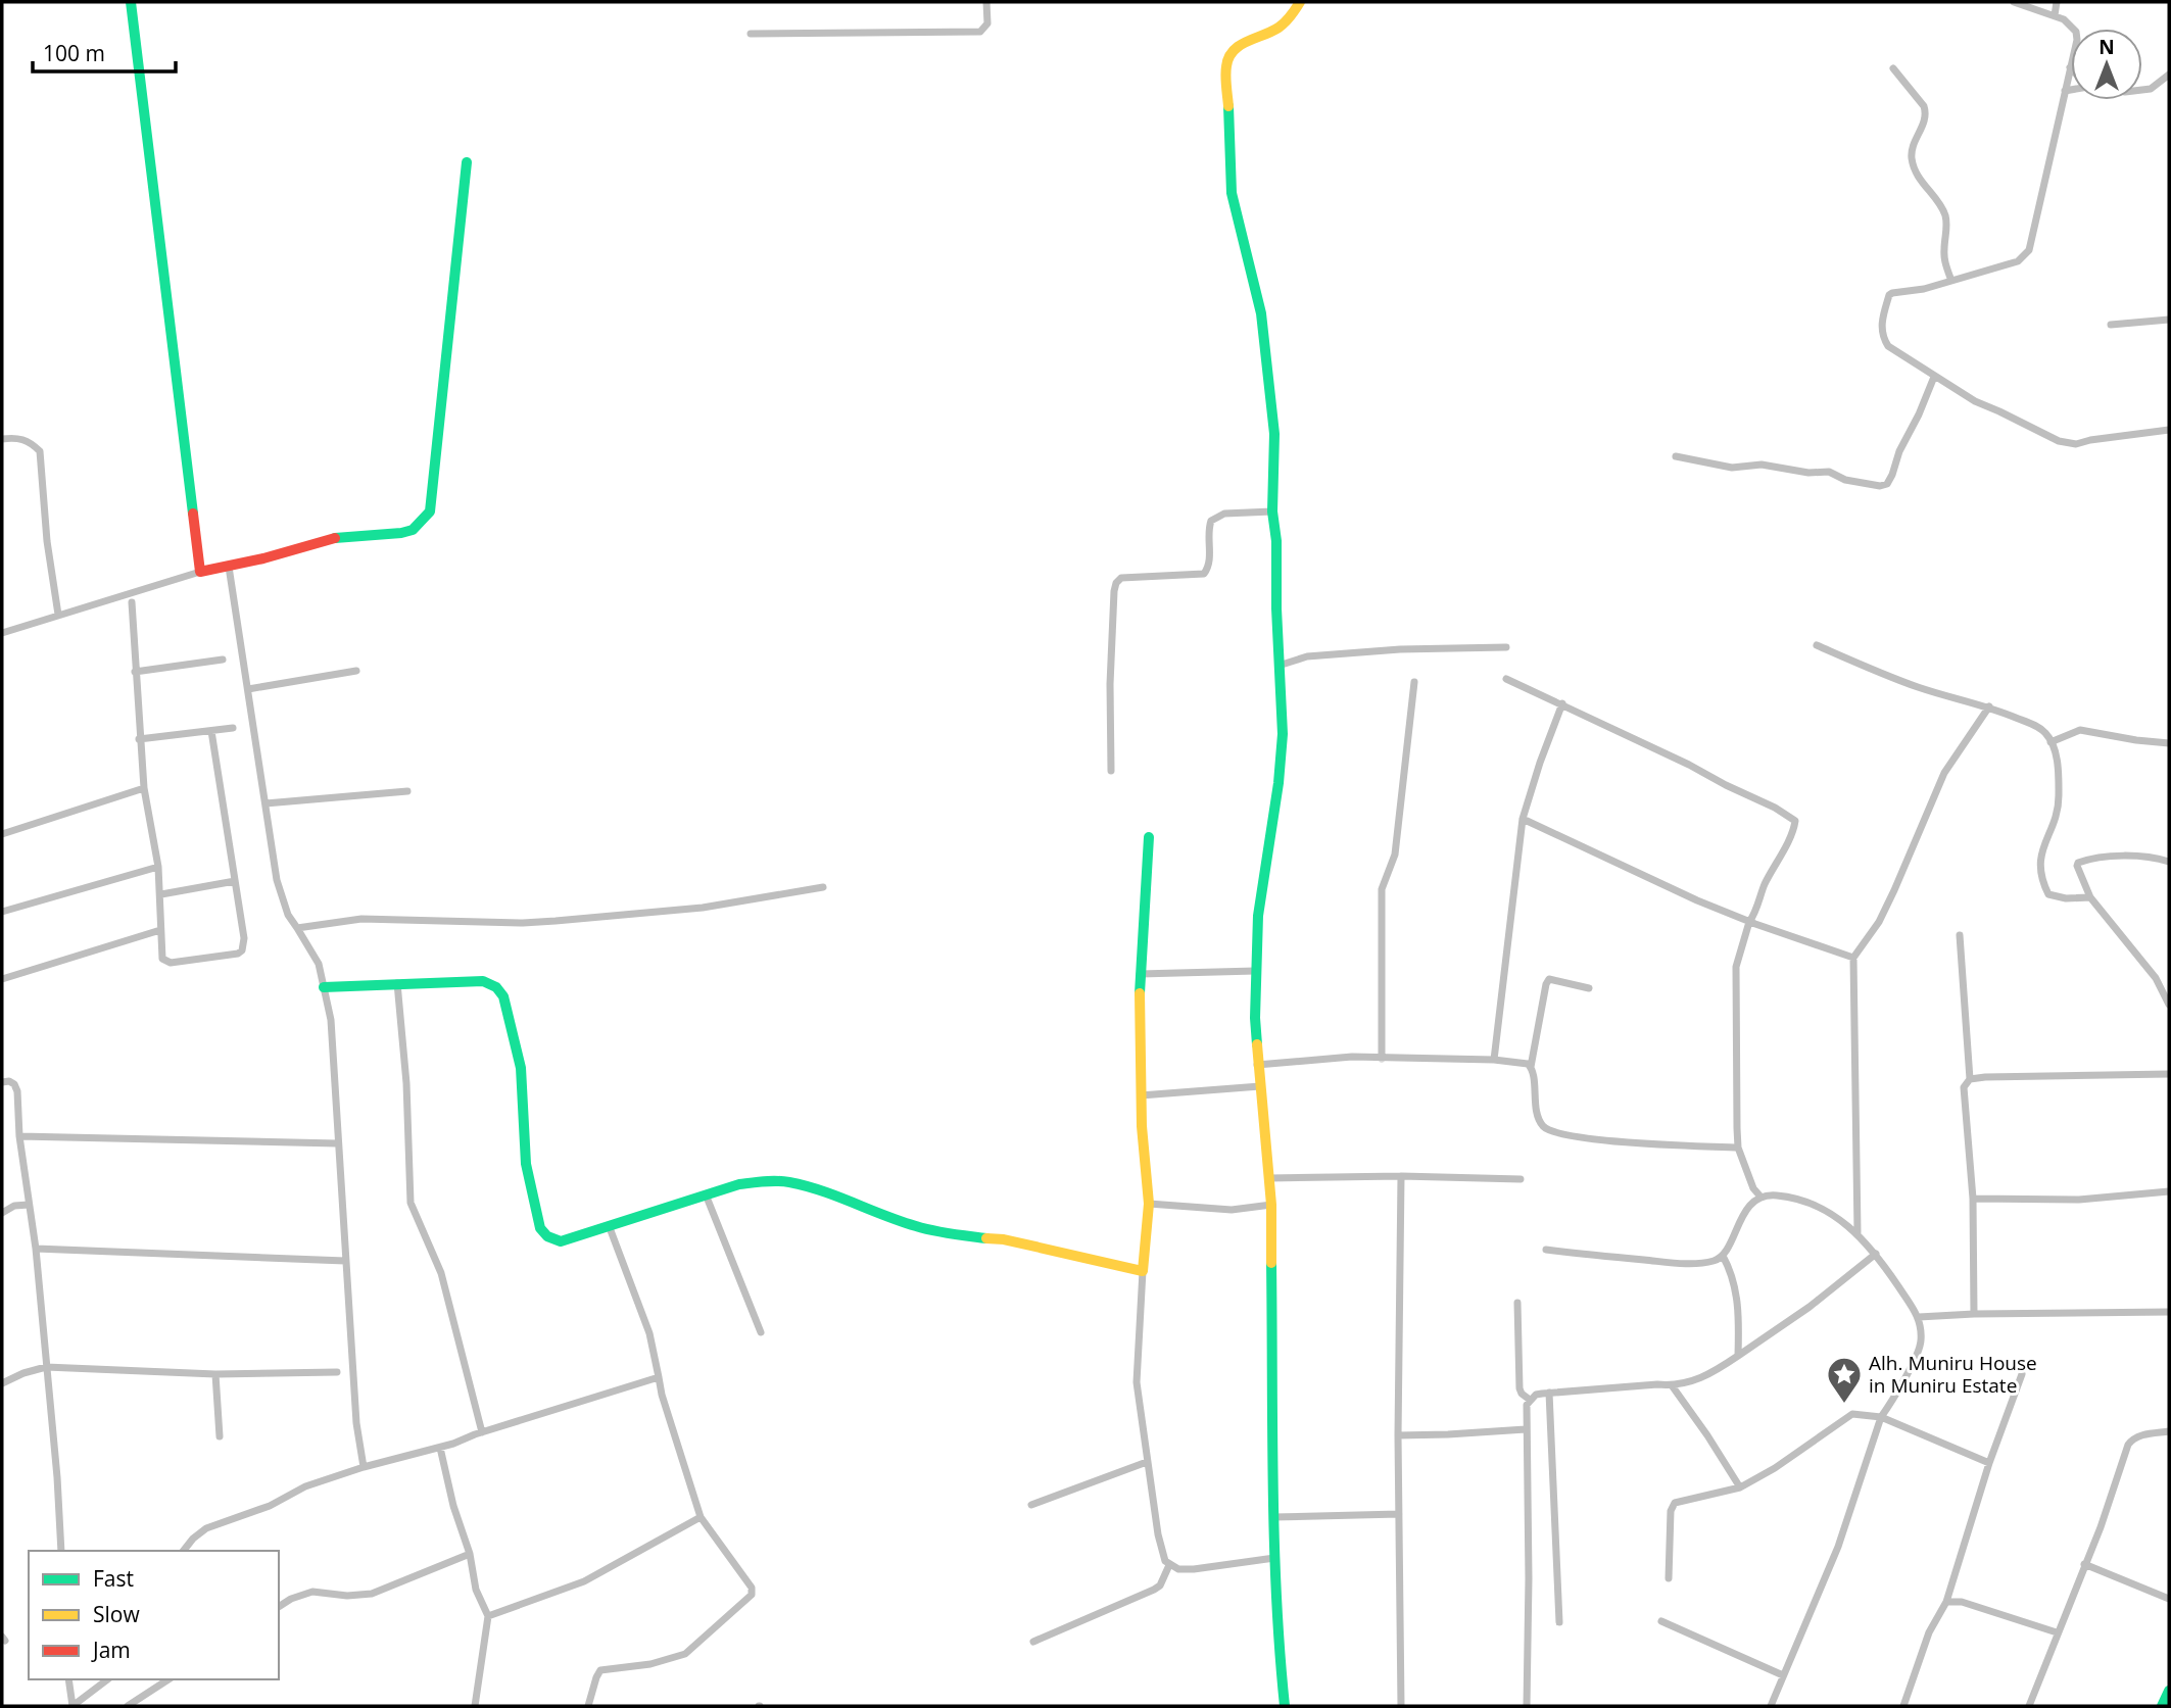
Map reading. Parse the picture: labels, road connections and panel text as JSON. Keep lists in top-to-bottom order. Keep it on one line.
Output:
{"places":{"place":["Alh. Muniru House in Muniru Estate"]},"legend":["Fast","Slow","Jam"],"scale_bar":"100 m","north":"top"}
